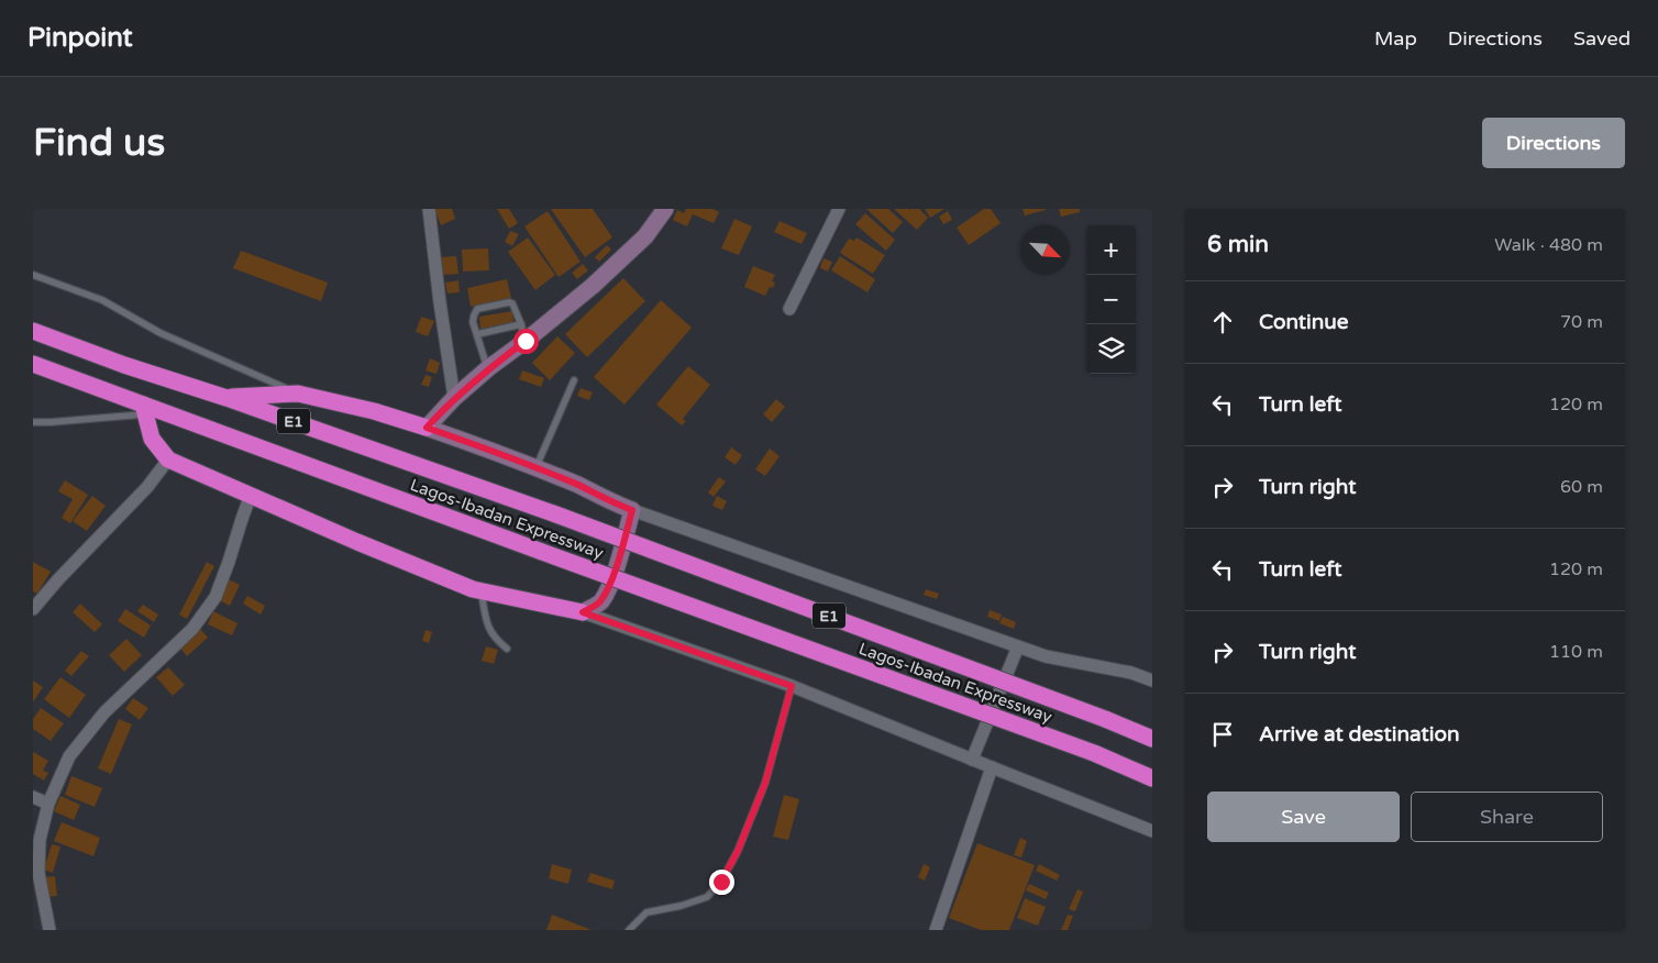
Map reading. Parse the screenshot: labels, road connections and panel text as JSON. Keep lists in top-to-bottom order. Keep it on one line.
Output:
{"streets":{"highway":["E1","Lagos-Ibadan Expressway"]},"north":"bottom right","page":{"header":"Pinpoint","nav":["Map","Directions","Saved"],"buttons":["Directions",["Save","Share"]],"title":"Find us","heading":["6 min","Walk · 480 m"],"map_buttons":["+","−"],"list":[["Continue","70 m"],["Turn left","120 m"],["Turn right","60 m"],["Turn left","120 m"],["Turn right","110 m"],"Arrive at destination"]}}
